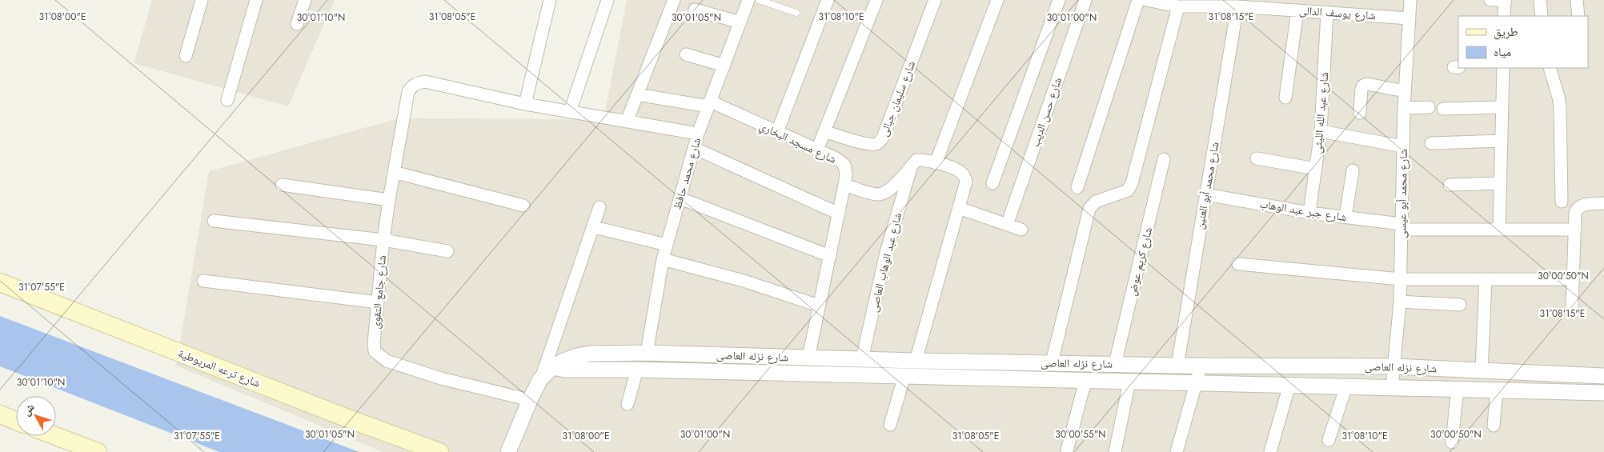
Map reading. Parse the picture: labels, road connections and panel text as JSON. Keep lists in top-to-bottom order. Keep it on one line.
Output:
{"streets":{"main road":["شارع ترعه المريوطية"],"street":["شارع يوسف الدالى","شارع سليمان جبالى","شارع حسن الديب","شارع عبد الله الليثى","شارع مسجد البخاري","شارع محمد حافظ","شارع محمد أبو العنين","شارع محمد أبو عيسى","شارع جبر عبد الوهاب","شارع كريم عوض","شارع عبد الوهاب العاصى","شارع جامع التقوى","شارع نزله العاصى"]},"crossings":[["شارع يوسف الدالى","شارع عبد الله الليثى"],["شارع يوسف الدالى","شارع محمد أبو العنين"],["شارع يوسف الدالى","شارع محمد أبو عيسى"],["شارع عبد الله الليثى","شارع جبر عبد الوهاب"],["شارع مسجد البخاري","شارع محمد حافظ"],["شارع محمد حافظ","شارع نزله العاصى"],["شارع محمد أبو العنين","شارع جبر عبد الوهاب"],["شارع محمد أبو العنين","شارع نزله العاصى"],["شارع محمد أبو عيسى","شارع جبر عبد الوهاب"],["شارع محمد أبو عيسى","شارع نزله العاصى"],["شارع كريم عوض","شارع نزله العاصى"],["شارع عبد الوهاب العاصى","شارع نزله العاصى"],["شارع جامع التقوى","شارع نزله العاصى"]],"legend":["طريق","مياه"],"north":"top left","coordinates":["31°08'15\"E","31°08'00\"E","31°08'05\"E","31°08'10\"E","30°01'10\"N","30°01'05\"N","30°01'00\"N","30°00'50\"N","31°07'55\"E","30°00'55\"N"]}
